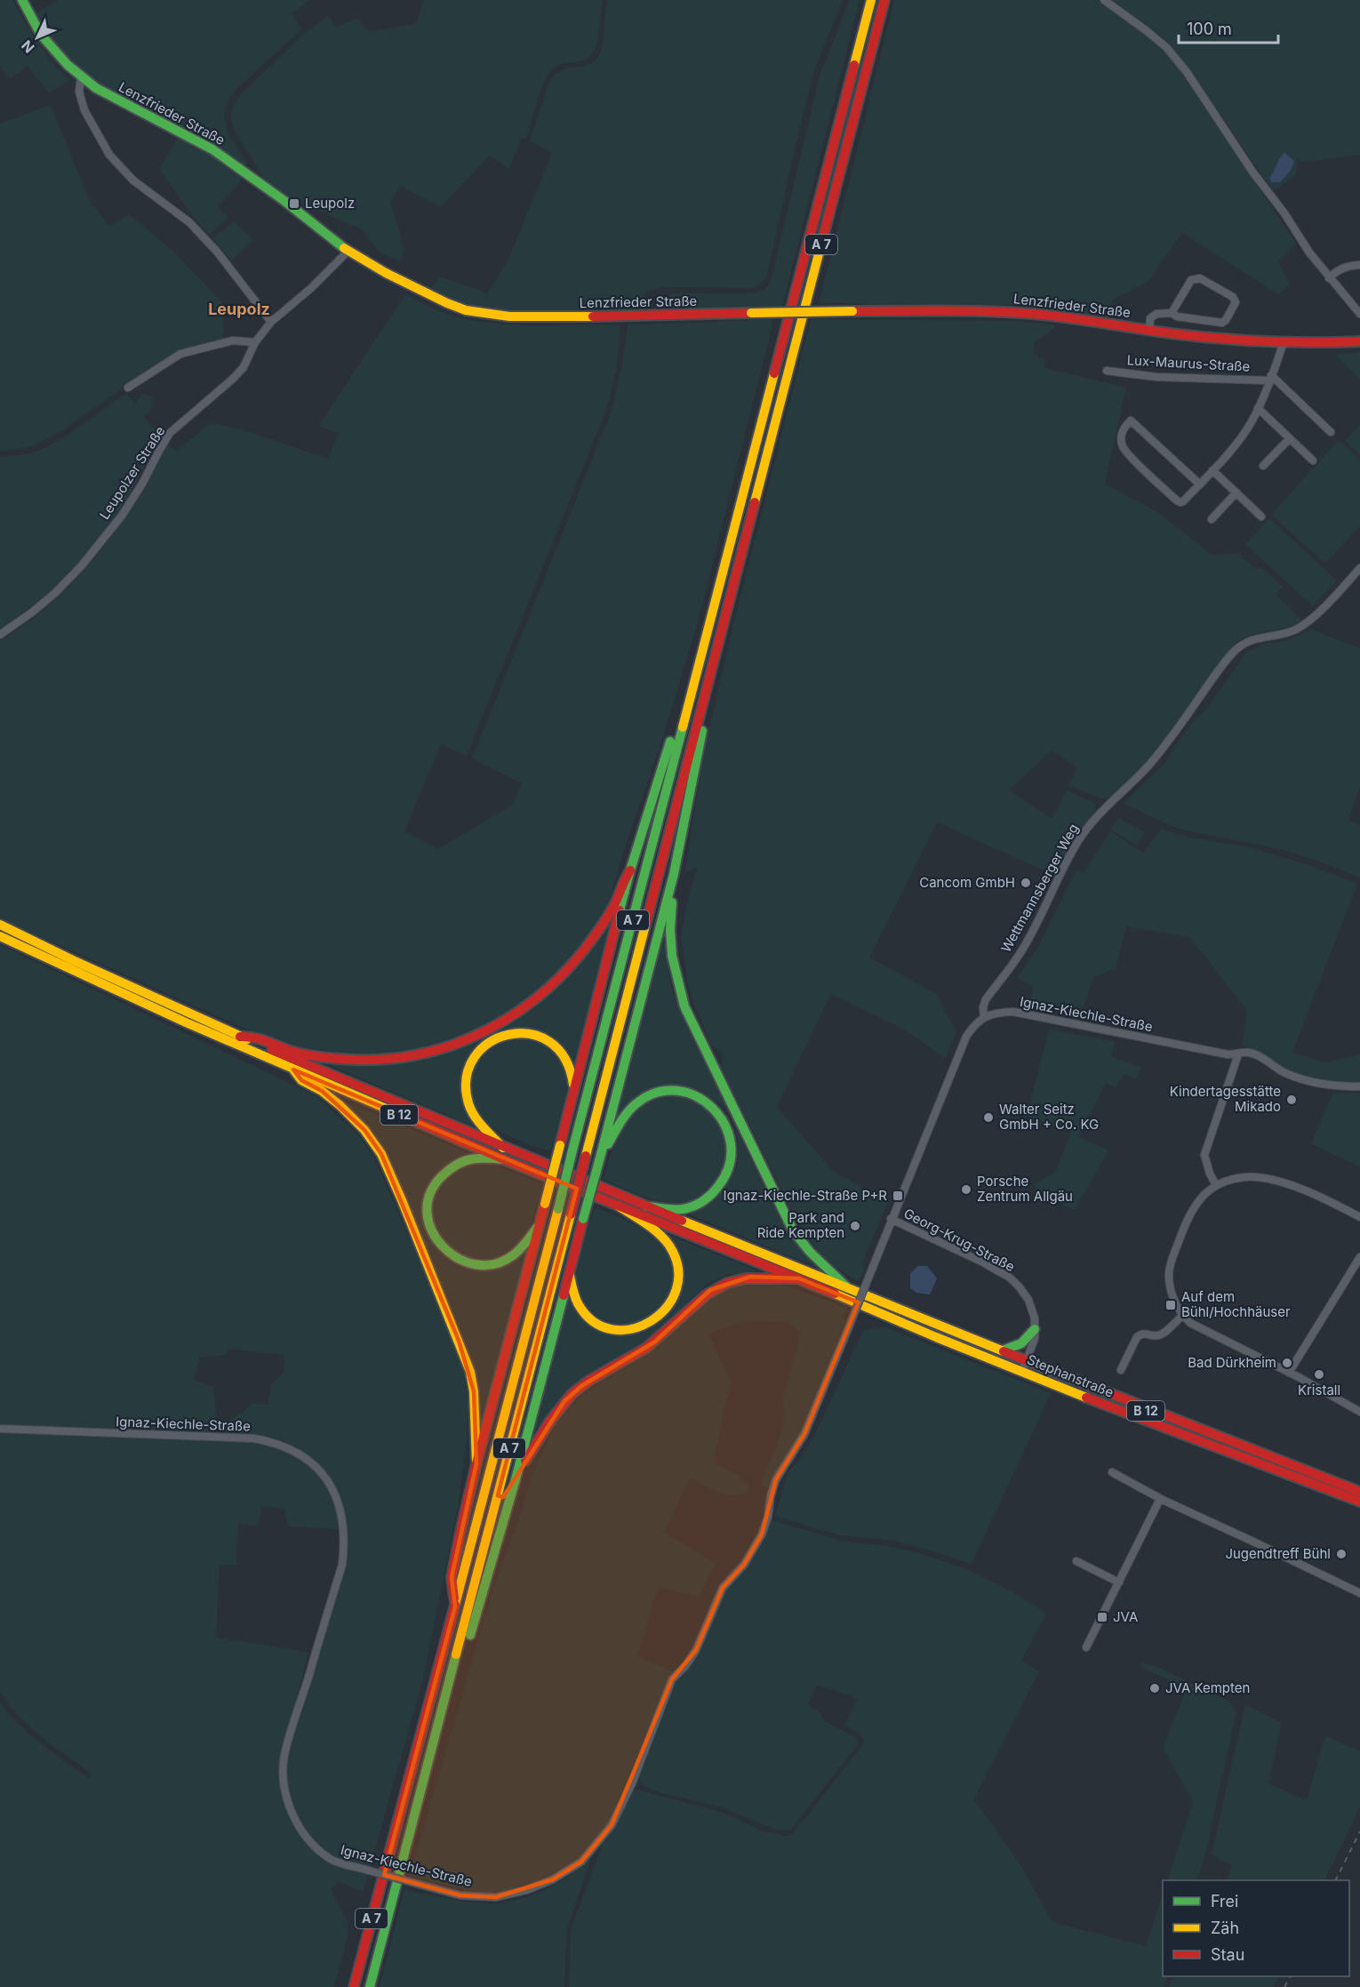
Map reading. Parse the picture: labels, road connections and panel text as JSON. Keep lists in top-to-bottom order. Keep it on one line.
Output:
{"streets":{"main road":["Lenzfrieder Straße","A 7","B 12","Stephanstraße"],"street":["Lux-Maurus-Straße","Leupolzer Straße","Wettmannsberger Weg","Ignaz-Kiechle-Straße","Georg-Krug-Straße"]},"crossings":[["Lenzfrieder Straße","Leupolzer Straße"],["A 7","B 12"],["Wettmannsberger Weg","Ignaz-Kiechle-Straße"],["Ignaz-Kiechle-Straße","Georg-Krug-Straße"],["B 12","Stephanstraße"],["Georg-Krug-Straße","Stephanstraße"]],"districts":["Leupolz"],"places":{"transit":["Leupolz","Ignaz-Kiechle-Straße P+R","Auf dem Bühl/Hochhäuser","JVA"],"other":["Cancom GmbH","Kindertagesstätte Mikado","Walter Seitz GmbH + Co. KG","Porsche Zentrum Allgäu","Park and Ride Kempten","Bad Dürkheim","Kristall","Jugendtreff Bühl","JVA Kempten"]},"legend":["Frei","Zäh","Stau"],"scale_bar":"100 m","north":"bottom left"}
